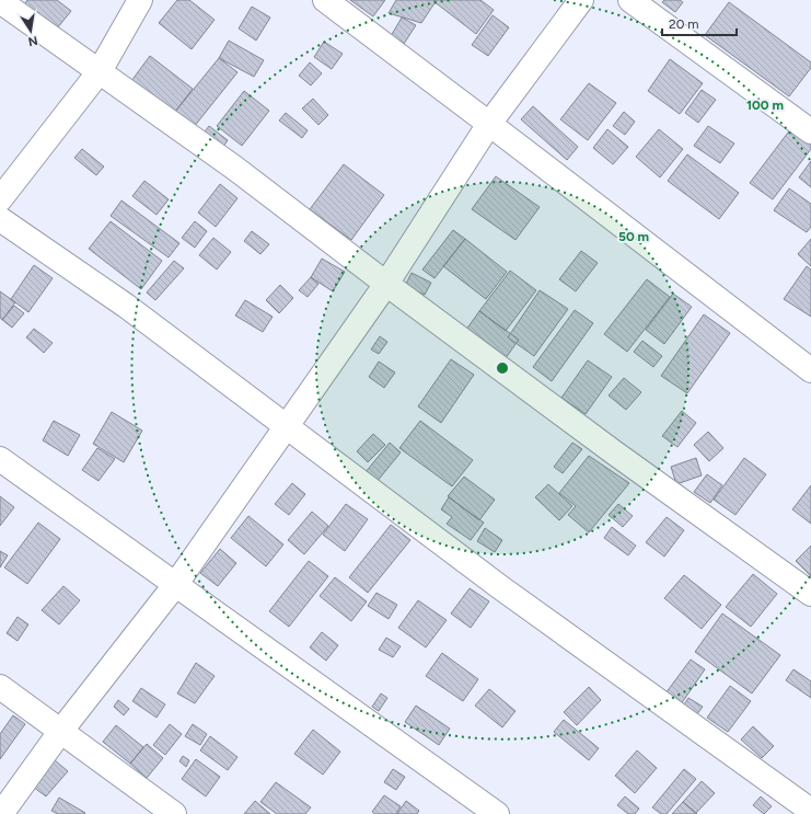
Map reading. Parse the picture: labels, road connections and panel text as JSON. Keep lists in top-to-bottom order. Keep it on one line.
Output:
{"scale_bar":"20 m","north":"bottom","rings":["100 m","50 m"]}
